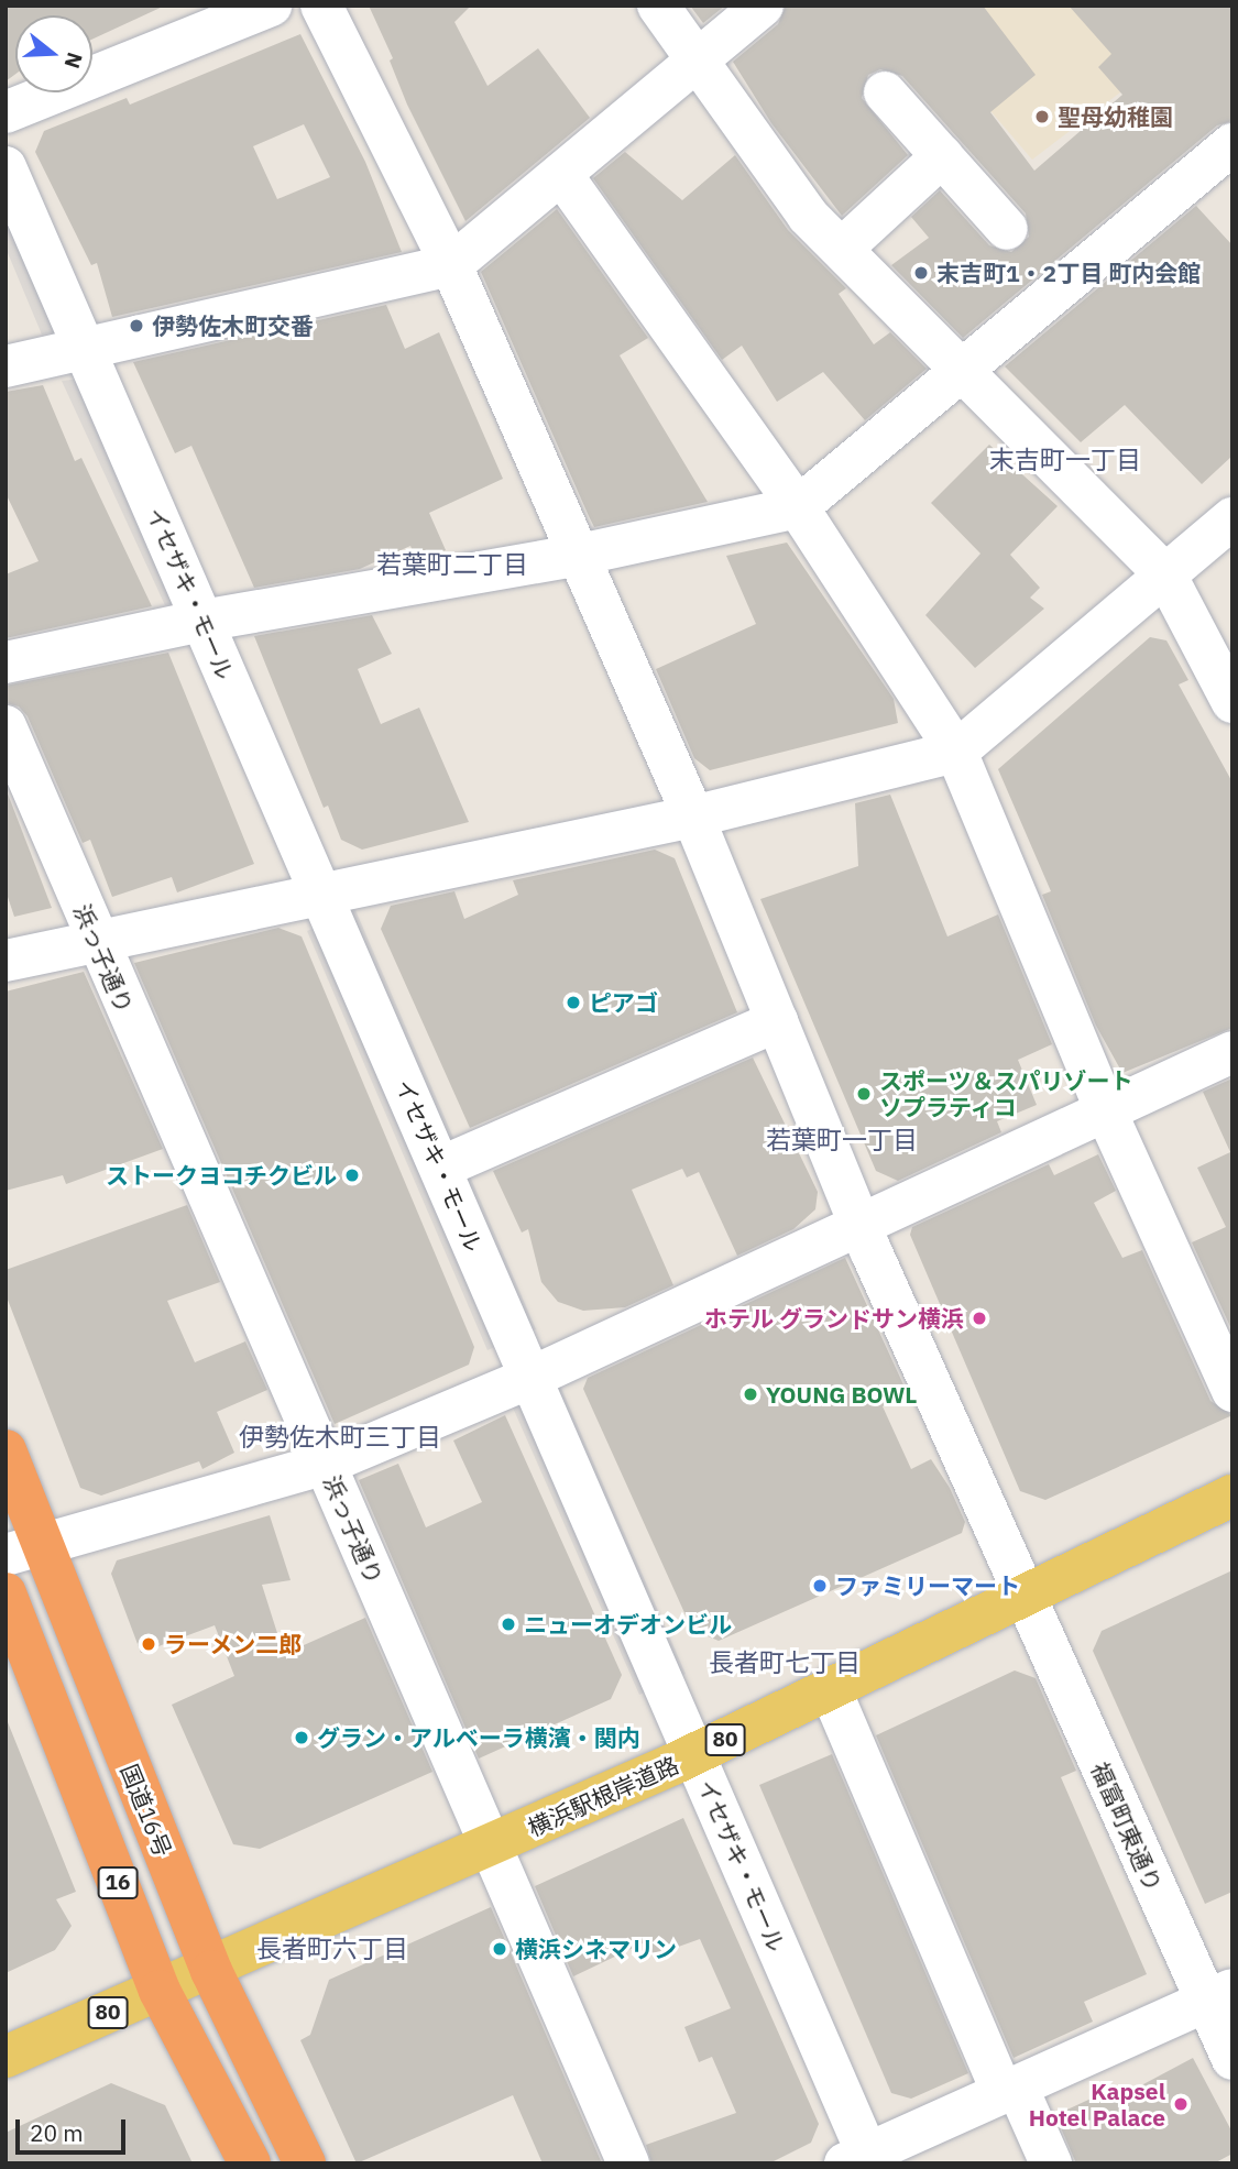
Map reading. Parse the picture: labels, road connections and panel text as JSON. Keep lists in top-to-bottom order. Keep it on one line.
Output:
{"streets":{"highway":["国道16号","16"],"main road":["80","横浜駅根岸道路"],"street":["イセザキ・モール","浜っ子通り","福富町東通り"]},"crossings":[["イセザキ・モール","横浜駅根岸道路"],["浜っ子通り","横浜駅根岸道路"],["横浜駅根岸道路","国道16号"],["横浜駅根岸道路","福富町東通り"],["横浜駅根岸道路","16"]],"districts":["末吉町一丁目","若葉町二丁目","若葉町一丁目","伊勢佐木町三丁目","長者町七丁目","長者町六丁目"],"places":["聖母幼稚園","末吉町1・2丁目 町内会館","伊勢佐木町交番","ピアゴ","スポーツ＆スパリゾート ソプラティコ","ストークヨコチクビル","ホテル グランドサン横浜","YOUNG BOWL","ファミリーマート","ニューオデオンビル","ラーメン二郎","グラン・アルベーラ横濱・関内","横浜シネマリン","Kapsel Hotel Palace"],"scale_bar":"20 m","north":"right"}
